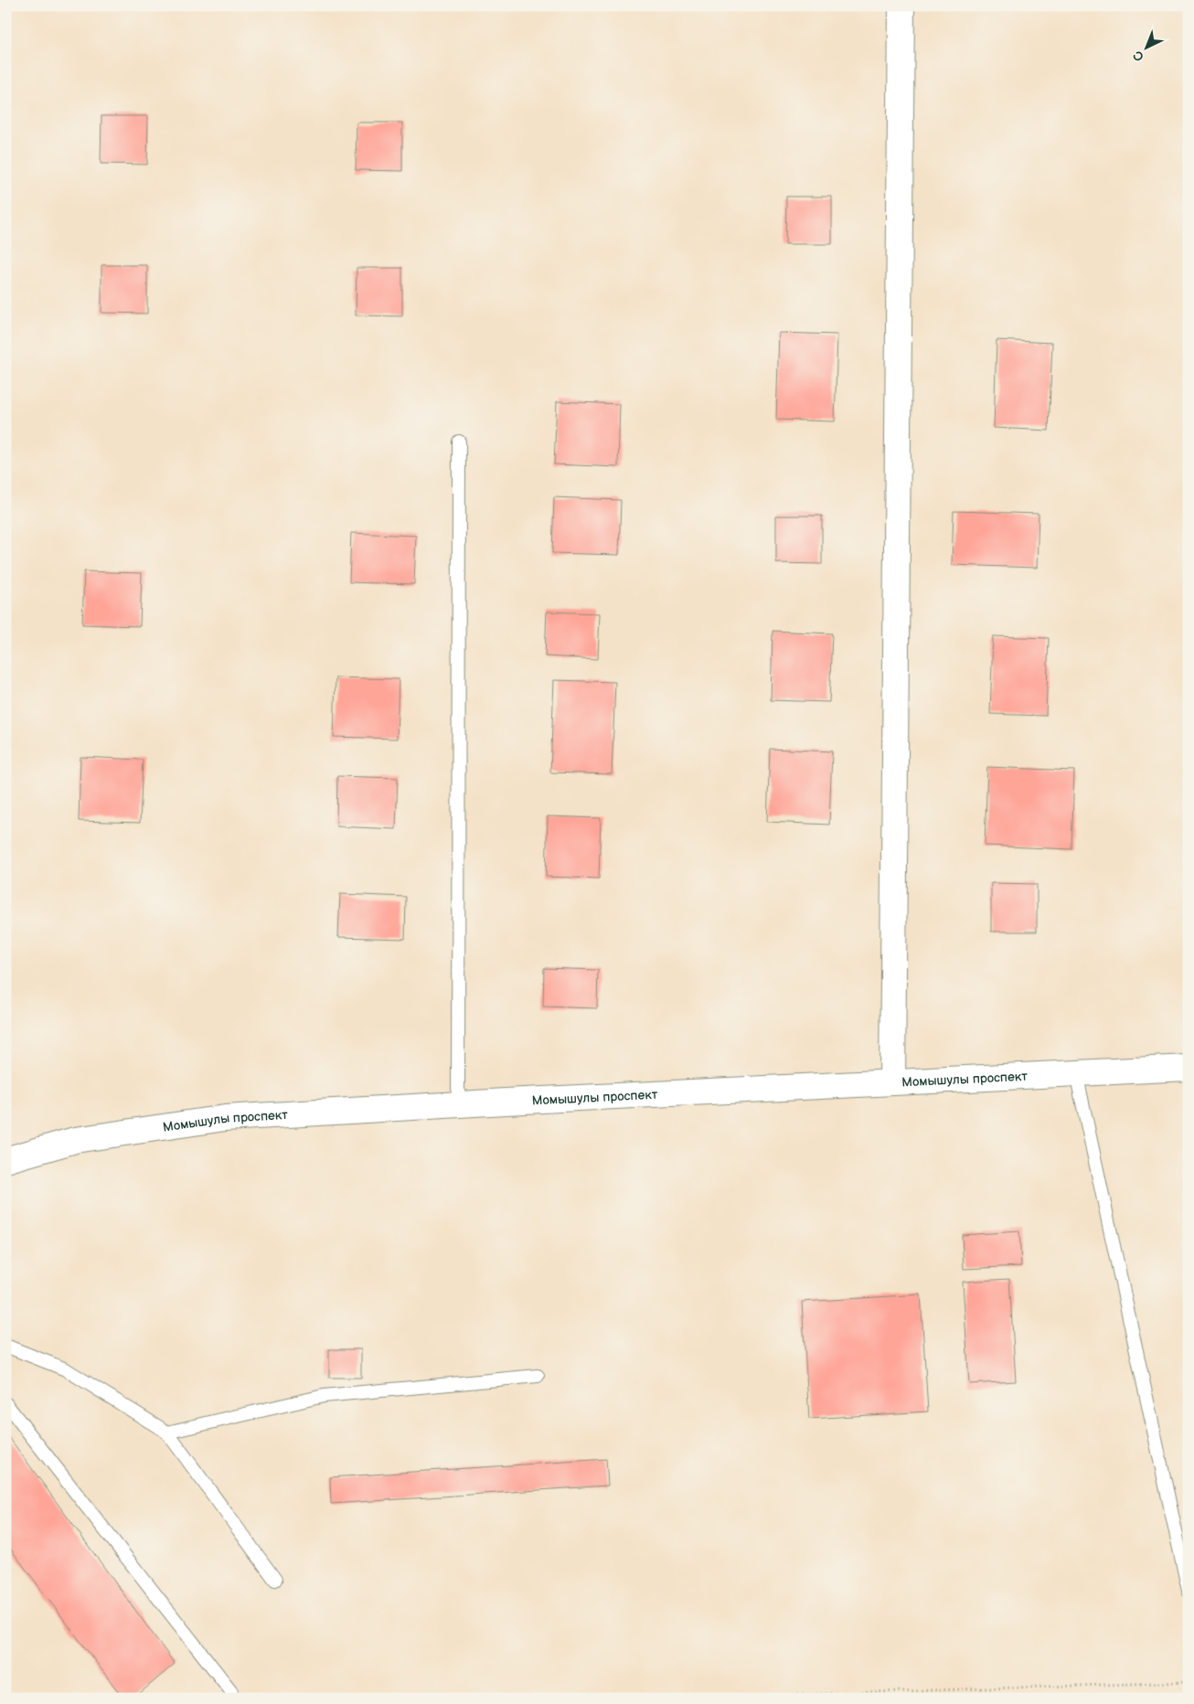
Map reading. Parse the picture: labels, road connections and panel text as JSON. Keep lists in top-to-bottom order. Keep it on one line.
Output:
{"streets":{"street":["Момышулы проспект"]},"north":"bottom left"}
